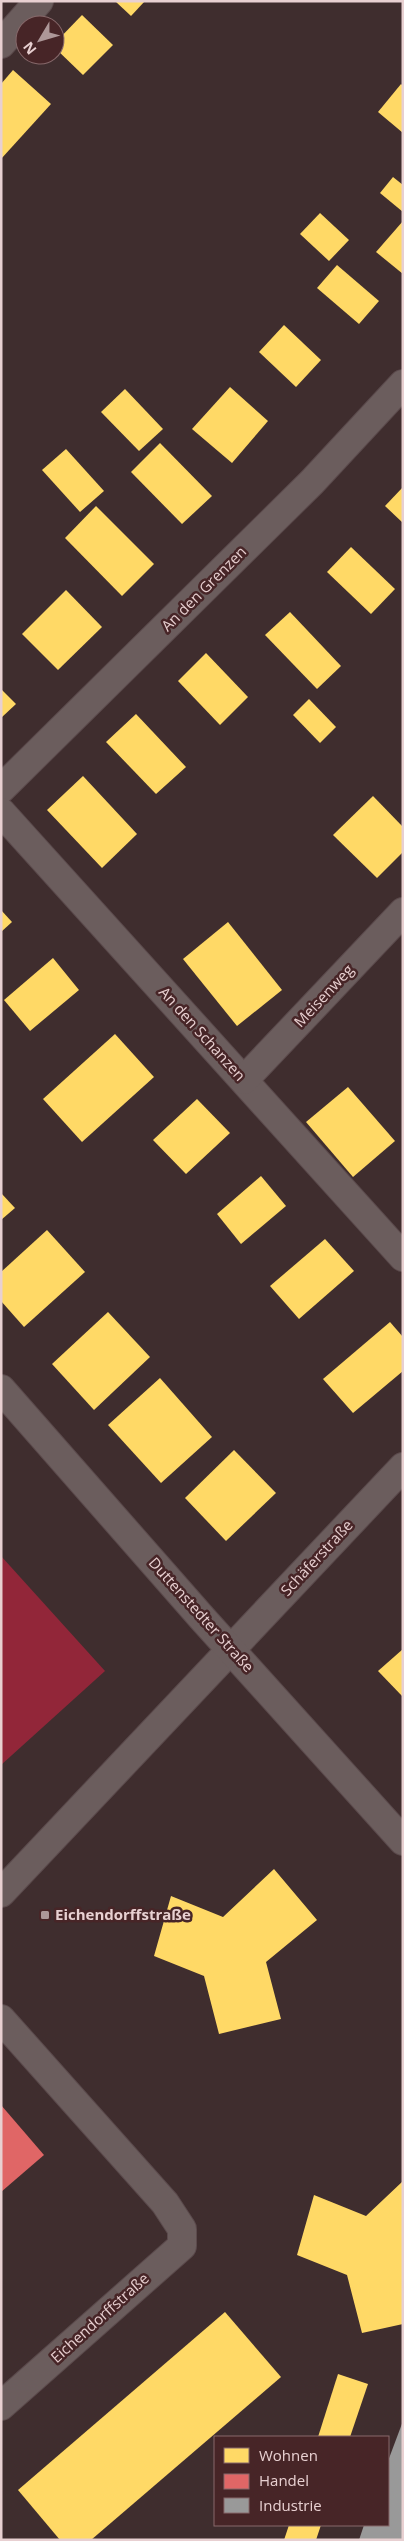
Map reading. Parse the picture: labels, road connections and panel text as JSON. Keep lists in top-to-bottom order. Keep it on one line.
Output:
{"streets":{"street":["An den Grenzen","Meisenweg","An den Schanzen","Schäferstraße","Duttenstedter Straße","Eichendorffstraße"]},"crossings":[["Meisenweg","An den Schanzen"],["Schäferstraße","Duttenstedter Straße"]],"places":{"transit":["Eichendorffstraße"]},"legend":["Wohnen","Handel","Industrie"],"north":"bottom left"}
